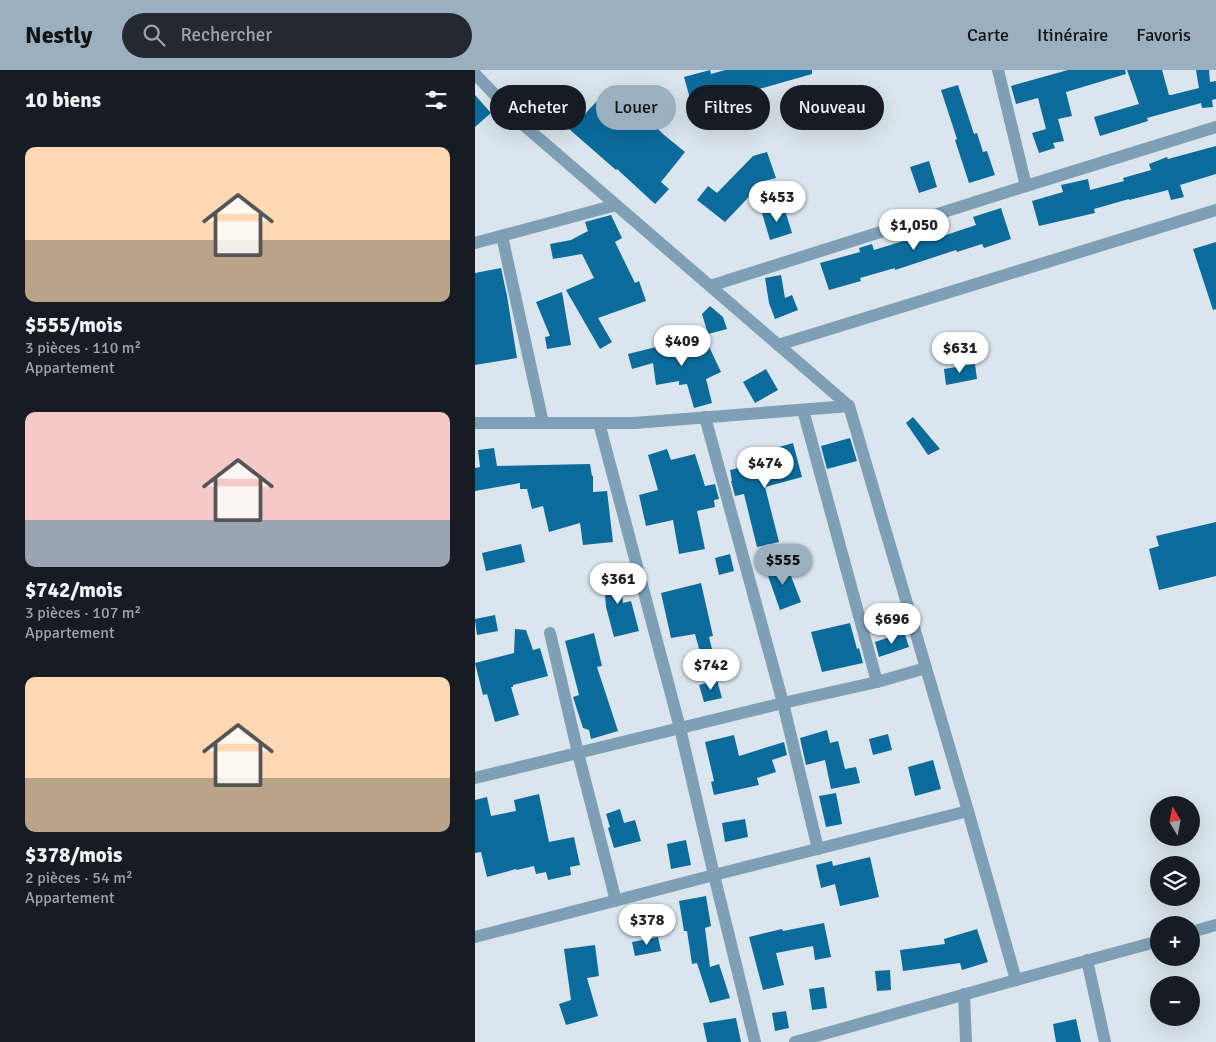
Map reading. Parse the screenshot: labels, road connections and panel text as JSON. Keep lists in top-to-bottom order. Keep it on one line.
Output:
{"north":"top","page":{"header":"Nestly","search":"Rechercher","nav":["Carte","Itinéraire","Favoris"],"heading":"10 biens","chip":["Acheter","Louer","Filtres","Nouveau"],"list":[{"name":"$555/mois","note":"3 pièces · 110 m² · Appartement"},{"name":"$742/mois","note":"3 pièces · 107 m² · Appartement"},{"name":"$378/mois","note":"2 pièces · 54 m² · Appartement"}],"price":["$453","$1,050","$409","$631","$474","$555","$361","$696","$742","$378"],"map_buttons":["+","−"]}}
